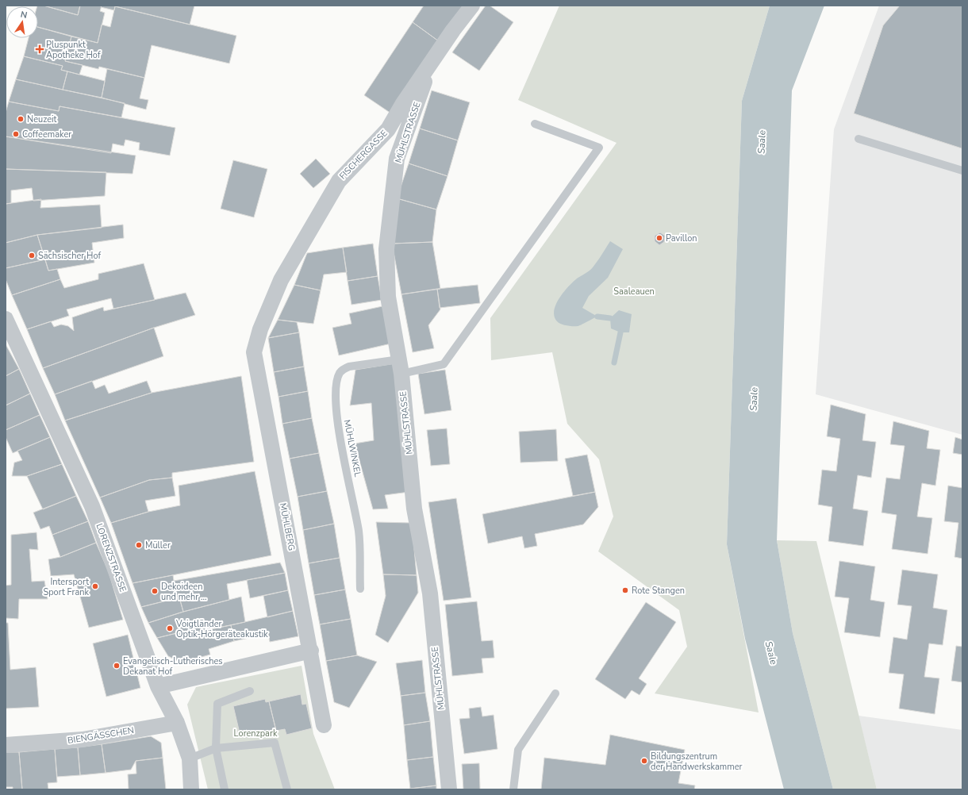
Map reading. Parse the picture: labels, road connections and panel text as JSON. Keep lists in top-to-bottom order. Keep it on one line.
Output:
{"streets":{"street":["MÜHLSTRASSE","FISCHERGASSE","MÜHLBERG","LORENZSTRASSE","BIENGÄSSCHEN"],"lane":["MÜHLWINKEL"]},"crossings":[["MÜHLSTRASSE","FISCHERGASSE"],["MÜHLSTRASSE","MÜHLWINKEL"],["FISCHERGASSE","MÜHLBERG"],["LORENZSTRASSE","BIENGÄSSCHEN"]],"water":["Saale"],"parks":["Saaleauen","Lorenzpark"],"places":{"health":["Pluspunkt Apotheke Hof"],"other":["Neuzeit","Coffeemaker","Pavillon","Sächsischer Hof","Müller","Intersport Sport Frank","Rote Stangen","Dekoideen und mehr ...","Voigtländer Optik-Hörgeräteakustik","Evangelisch-Lutherisches Dekanat Hof","Bildungszentrum der Handwerkskammer"]},"north":"top"}
